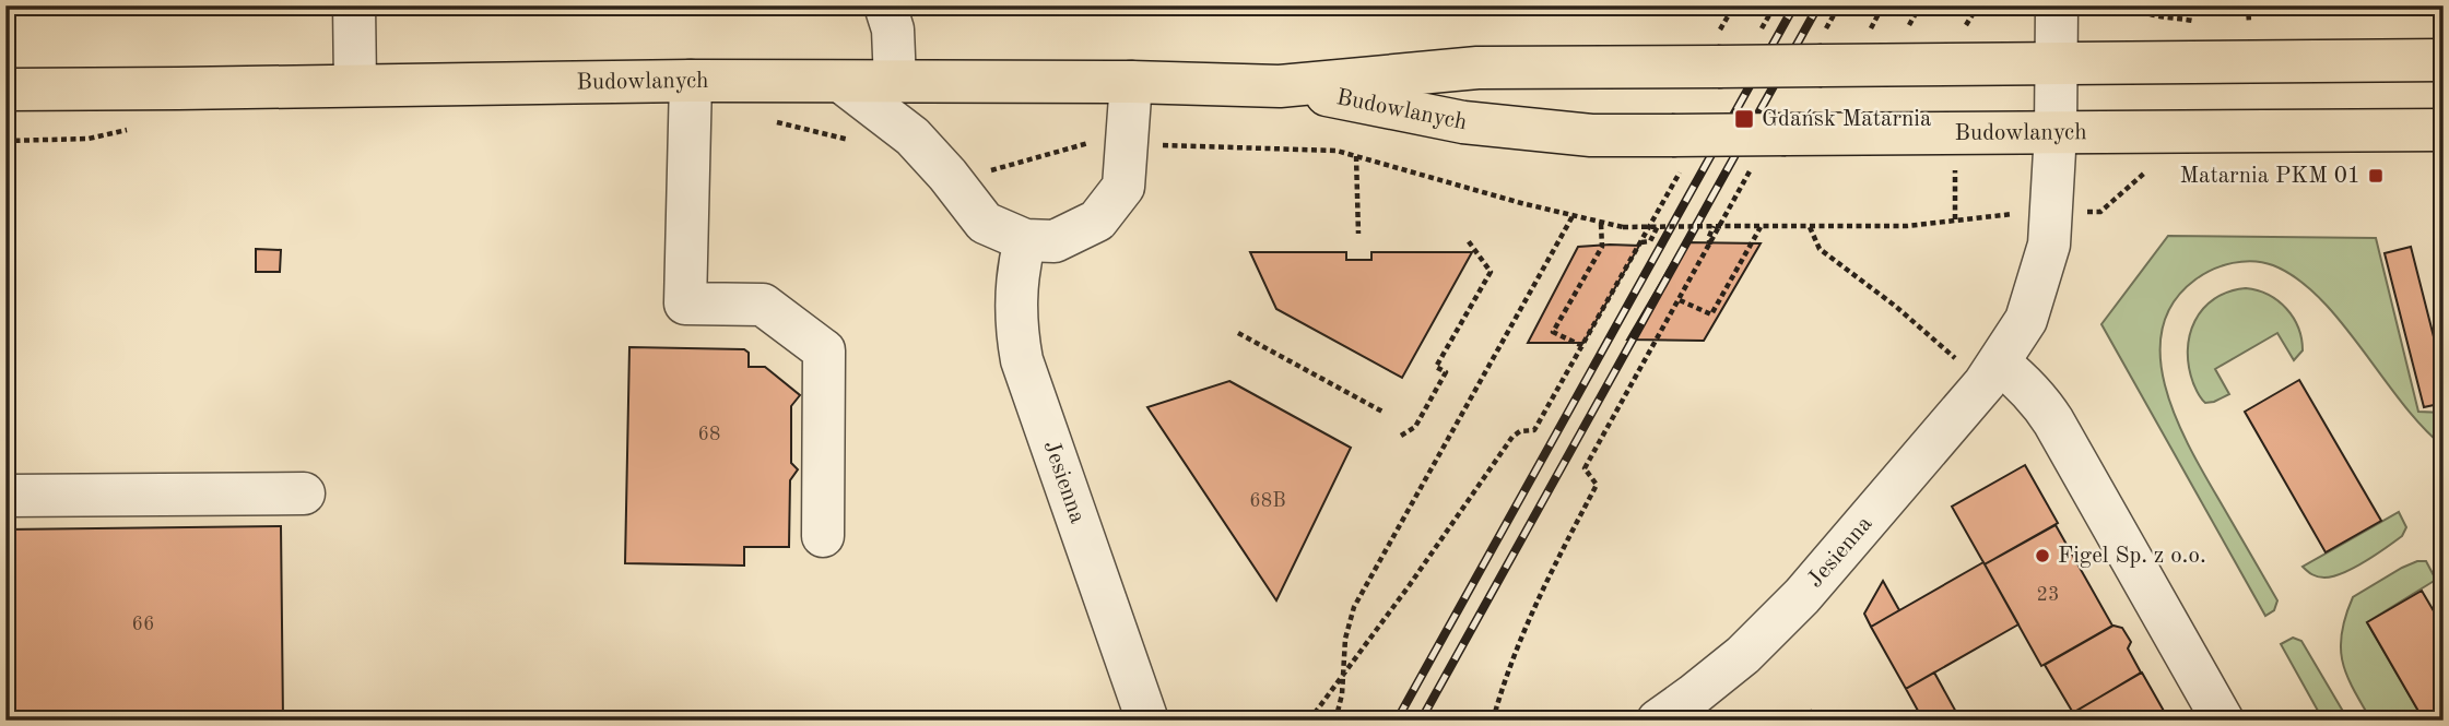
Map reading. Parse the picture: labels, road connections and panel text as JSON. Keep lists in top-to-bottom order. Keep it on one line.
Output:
{"streets":{"main road":["Budowlanych"],"street":["Jesienna"]},"crossings":[["Budowlanych","Jesienna"]],"places":{"transit":["Gdańsk Matarnia","Matarnia PKM 01"],"other":["Figel Sp. z o.o."]},"house_numbers":["68","68B","23","66"]}
